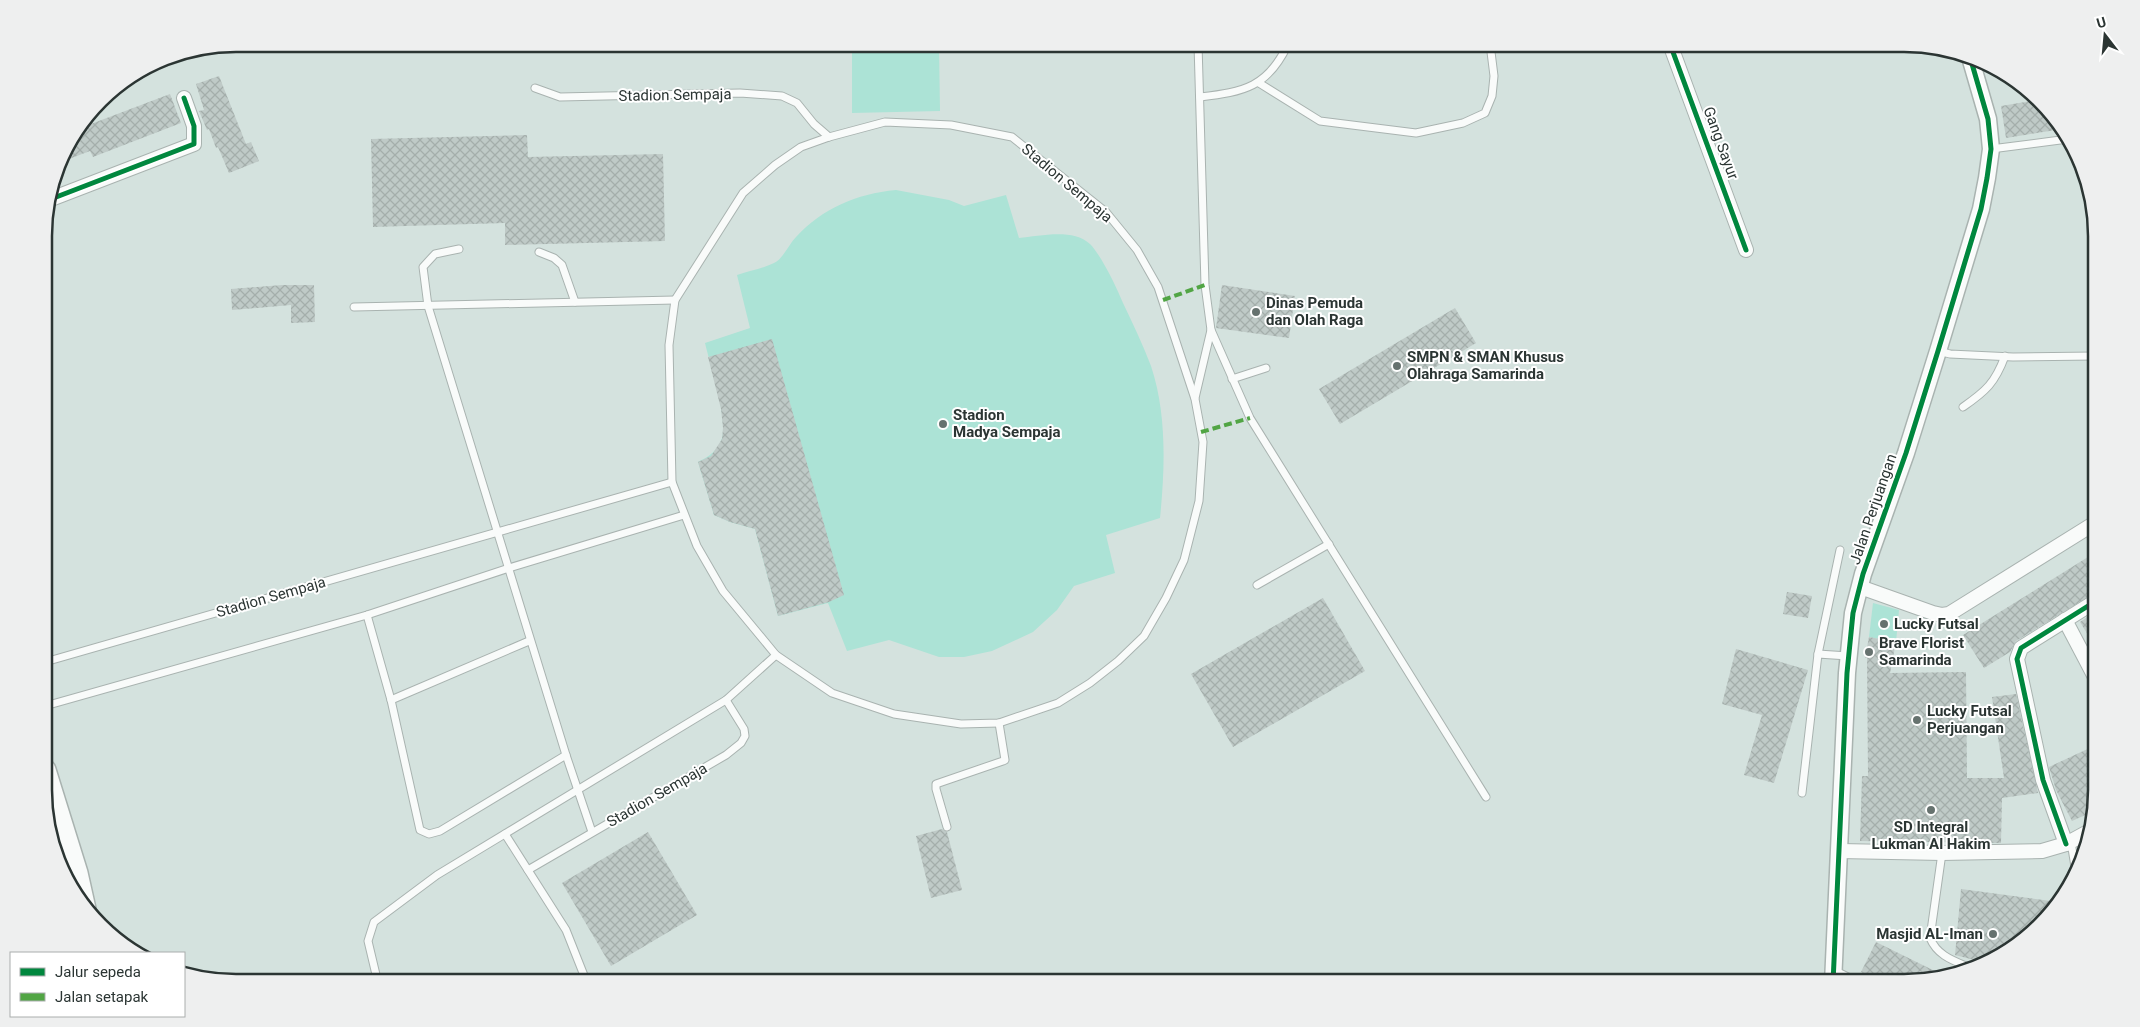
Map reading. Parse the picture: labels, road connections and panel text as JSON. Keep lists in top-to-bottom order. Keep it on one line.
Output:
{"streets":{"street":["Gang Sayur","Jalan Perjuangan"],"lane":["Stadion Sempaja"]},"places":["Dinas Pemuda dan Olah Raga","SMPN & SMAN Khusus Olahraga Samarinda","Stadion Madya Sempaja","Lucky Futsal","Brave Florist Samarinda","Lucky Futsal Perjuangan","SD Integral Lukman Al Hakim","Masjid AL-Iman"],"legend":["Jalur sepeda","Jalan setapak"],"north":"top"}
